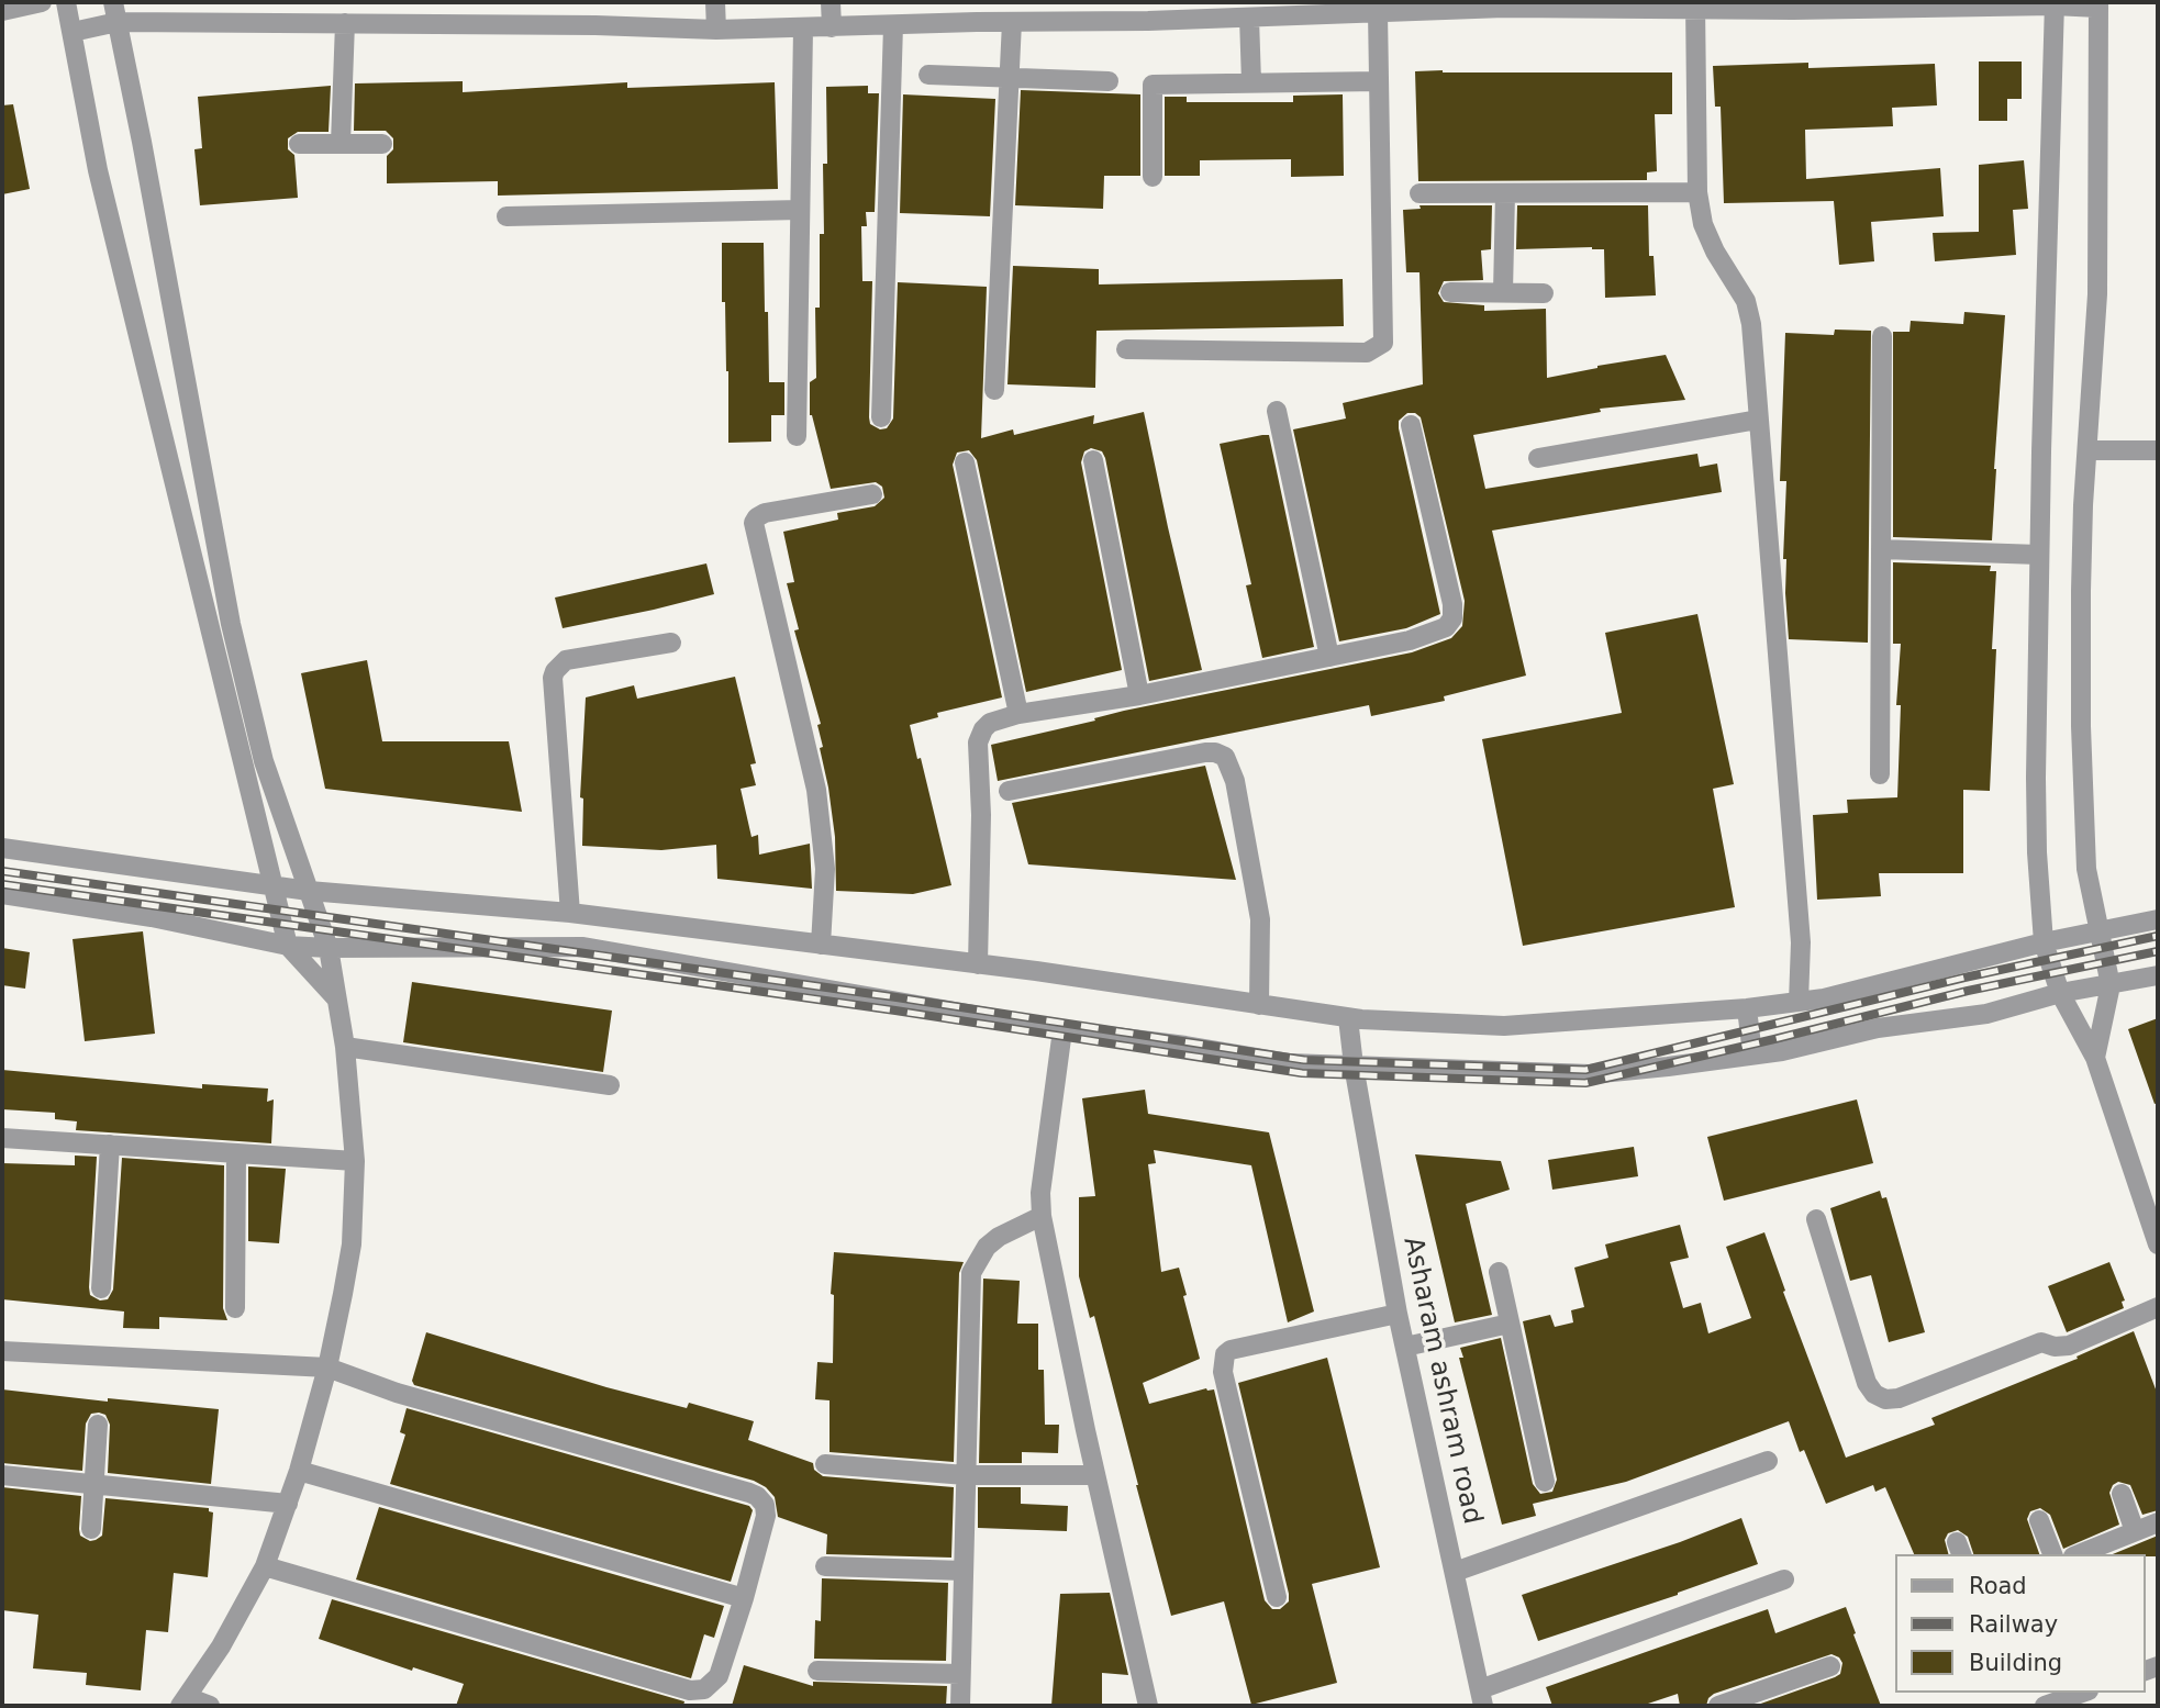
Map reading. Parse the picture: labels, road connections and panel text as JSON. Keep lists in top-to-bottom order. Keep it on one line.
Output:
{"streets":{"street":["Asharam ashram road"]},"legend":["Road","Railway","Building"]}
